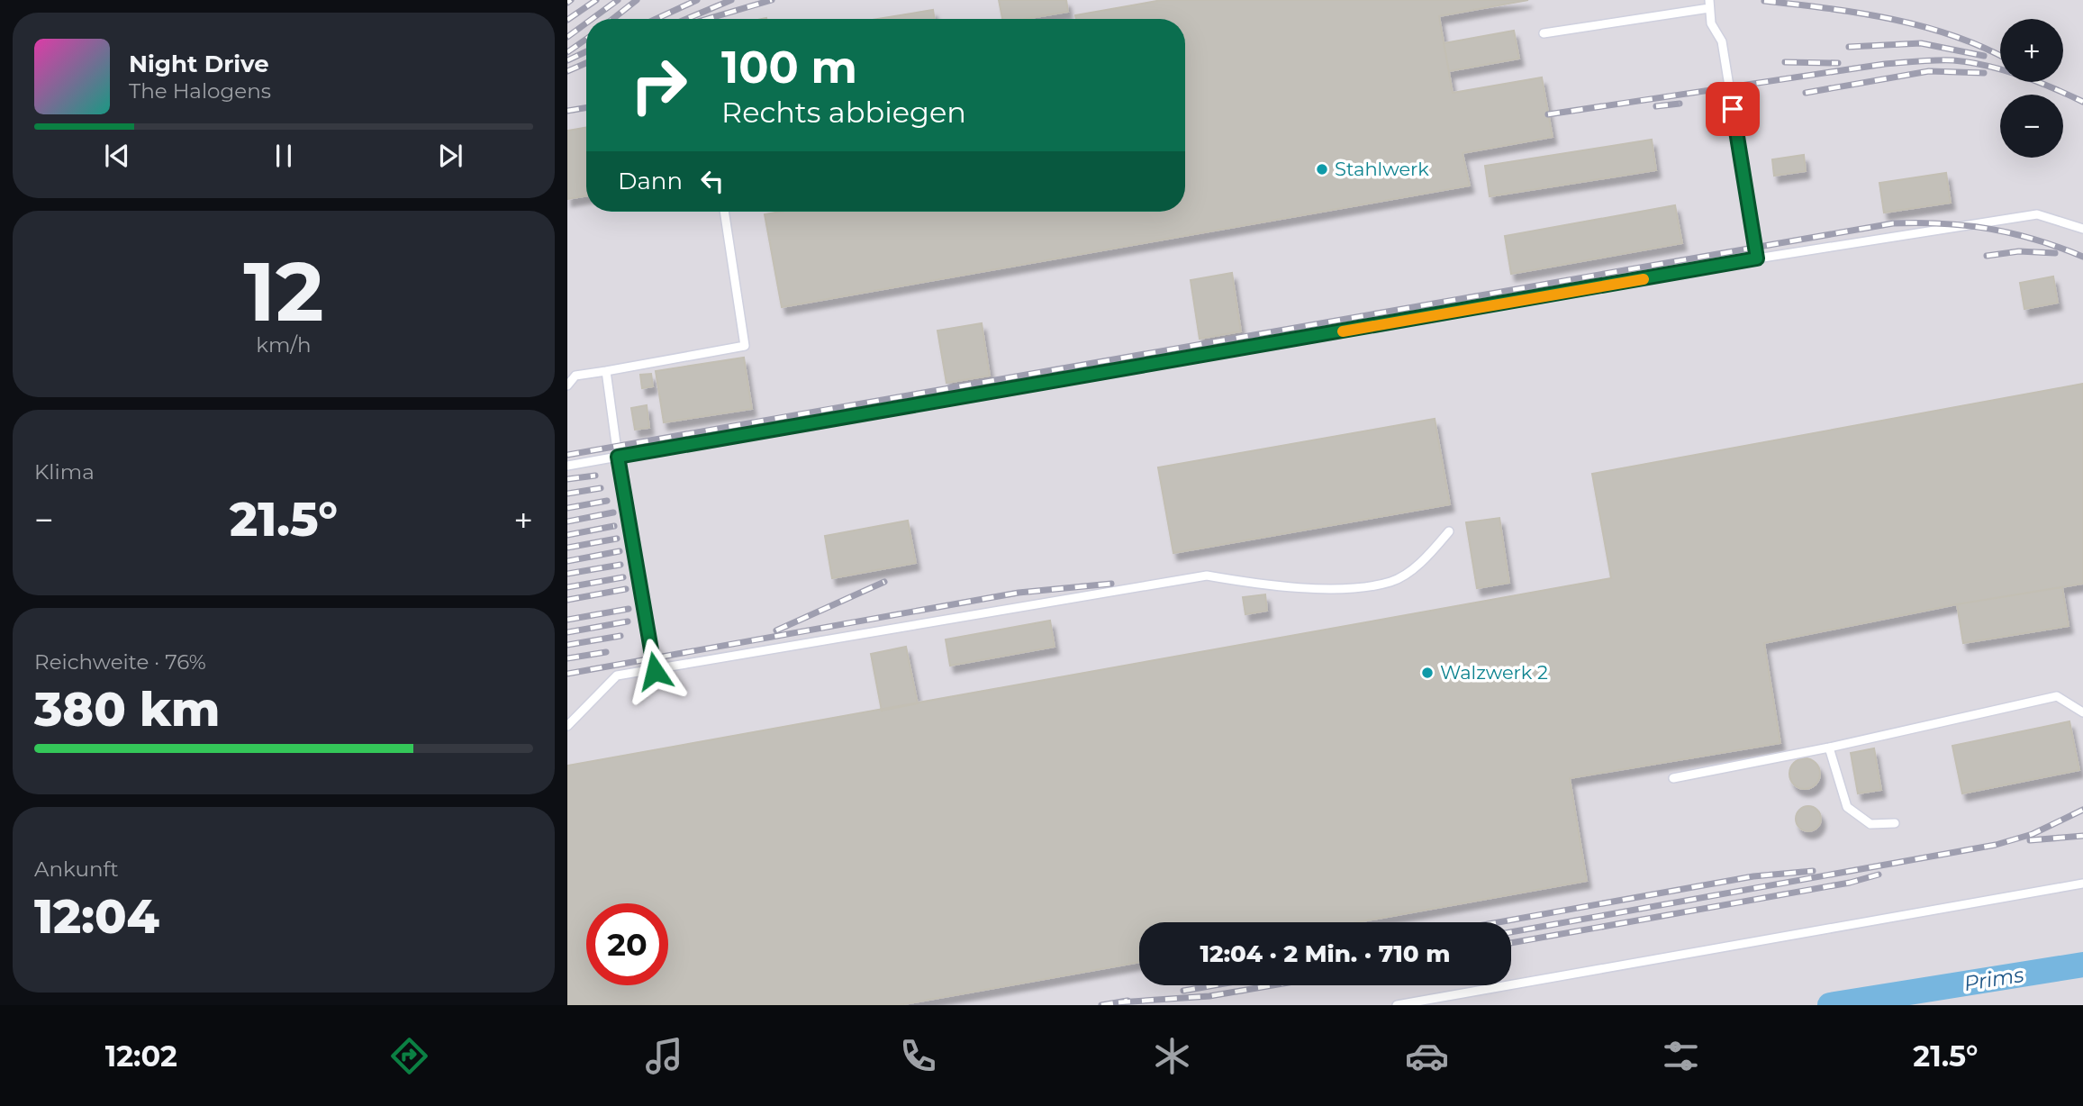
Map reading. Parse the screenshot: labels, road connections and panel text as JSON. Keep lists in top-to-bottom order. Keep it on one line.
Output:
{"water":["Prims"],"places":["Stahlwerk","Walzwerk 2"],"page":{"map_buttons":["+","−"],"turn":["100 m","Rechts abbiegen"],"song":["Night Drive","The Halogens"],"then":"Dann","tile":[["12","km/h"],"Klima",["Reichweite · 76%","380 km"],["Ankunft","12:04"]],"heat":["−","21.5°","+"],"limit":"20","trip":"12:04 · 2 Min. · 710 m","tabs":["12:02","21.5°"]}}
